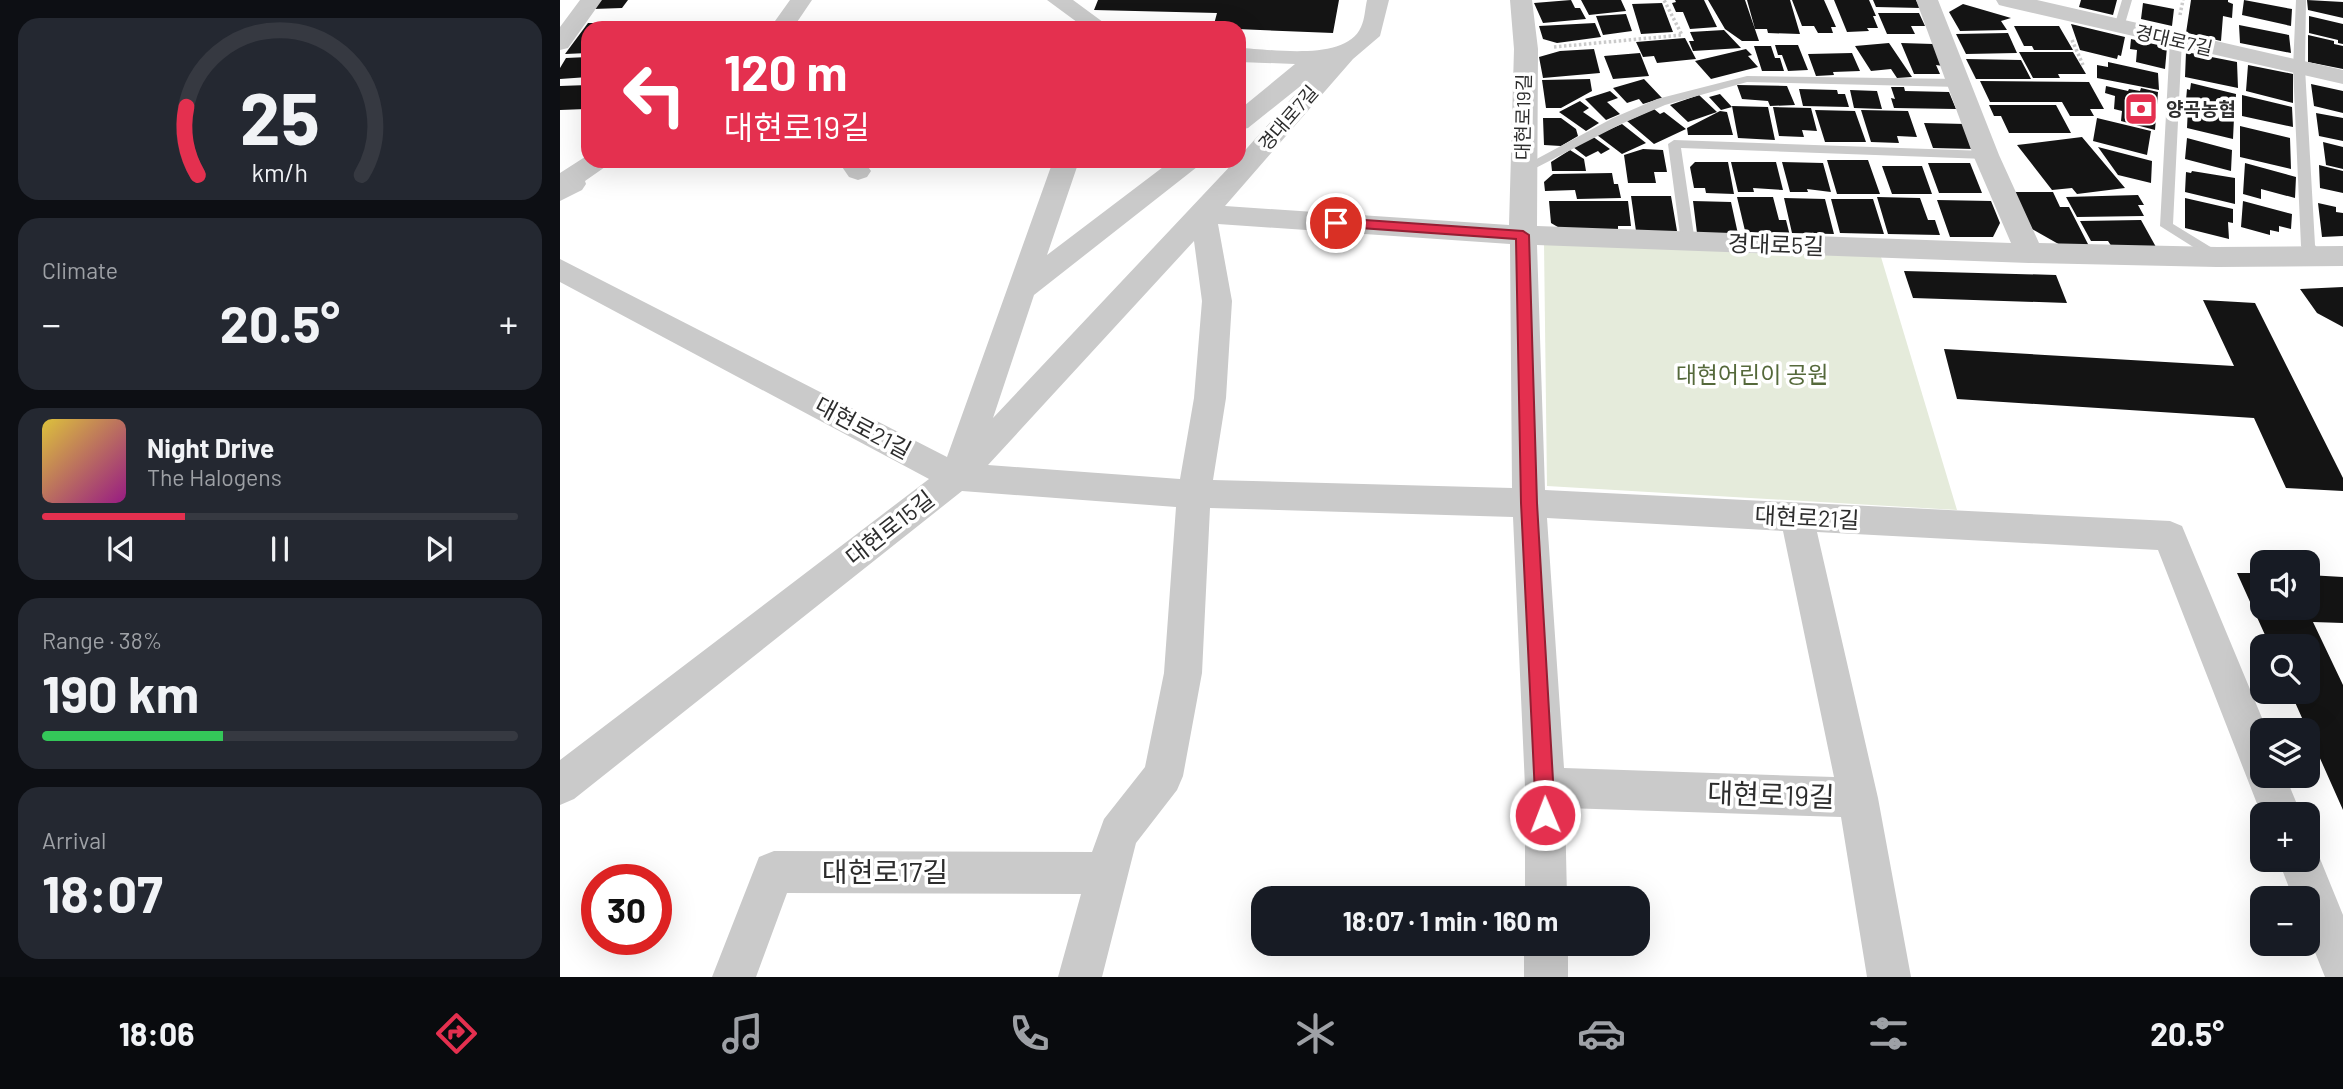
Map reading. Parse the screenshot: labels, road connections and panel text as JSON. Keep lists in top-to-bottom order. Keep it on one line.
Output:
{"streets":{"street":["경대로7길","대현로19길","경대로5길","대현로21길","대현로15길","대현로17길"]},"crossings":[["경대로7길","대현로21길"],["경대로7길","대현로15길"],["대현로19길","경대로5길"],["대현로19길","대현로21길"],["대현로21길","대현로15길"]],"parks":["대현어린이 공원"],"places":{"bank":["양곡농협"]},"page":{"turn":["120 m","대현로19길"],"tile":["Climate",["Range · 38%","190 km"],["Arrival","18:07"]],"heat":["−","20.5°","+"],"song":["Night Drive","The Halogens"],"map_buttons":["+","−"],"limit":"30","trip":"18:07 · 1 min · 160 m","tabs":["18:06","20.5°"],"gauge":["25","km/h"]}}
